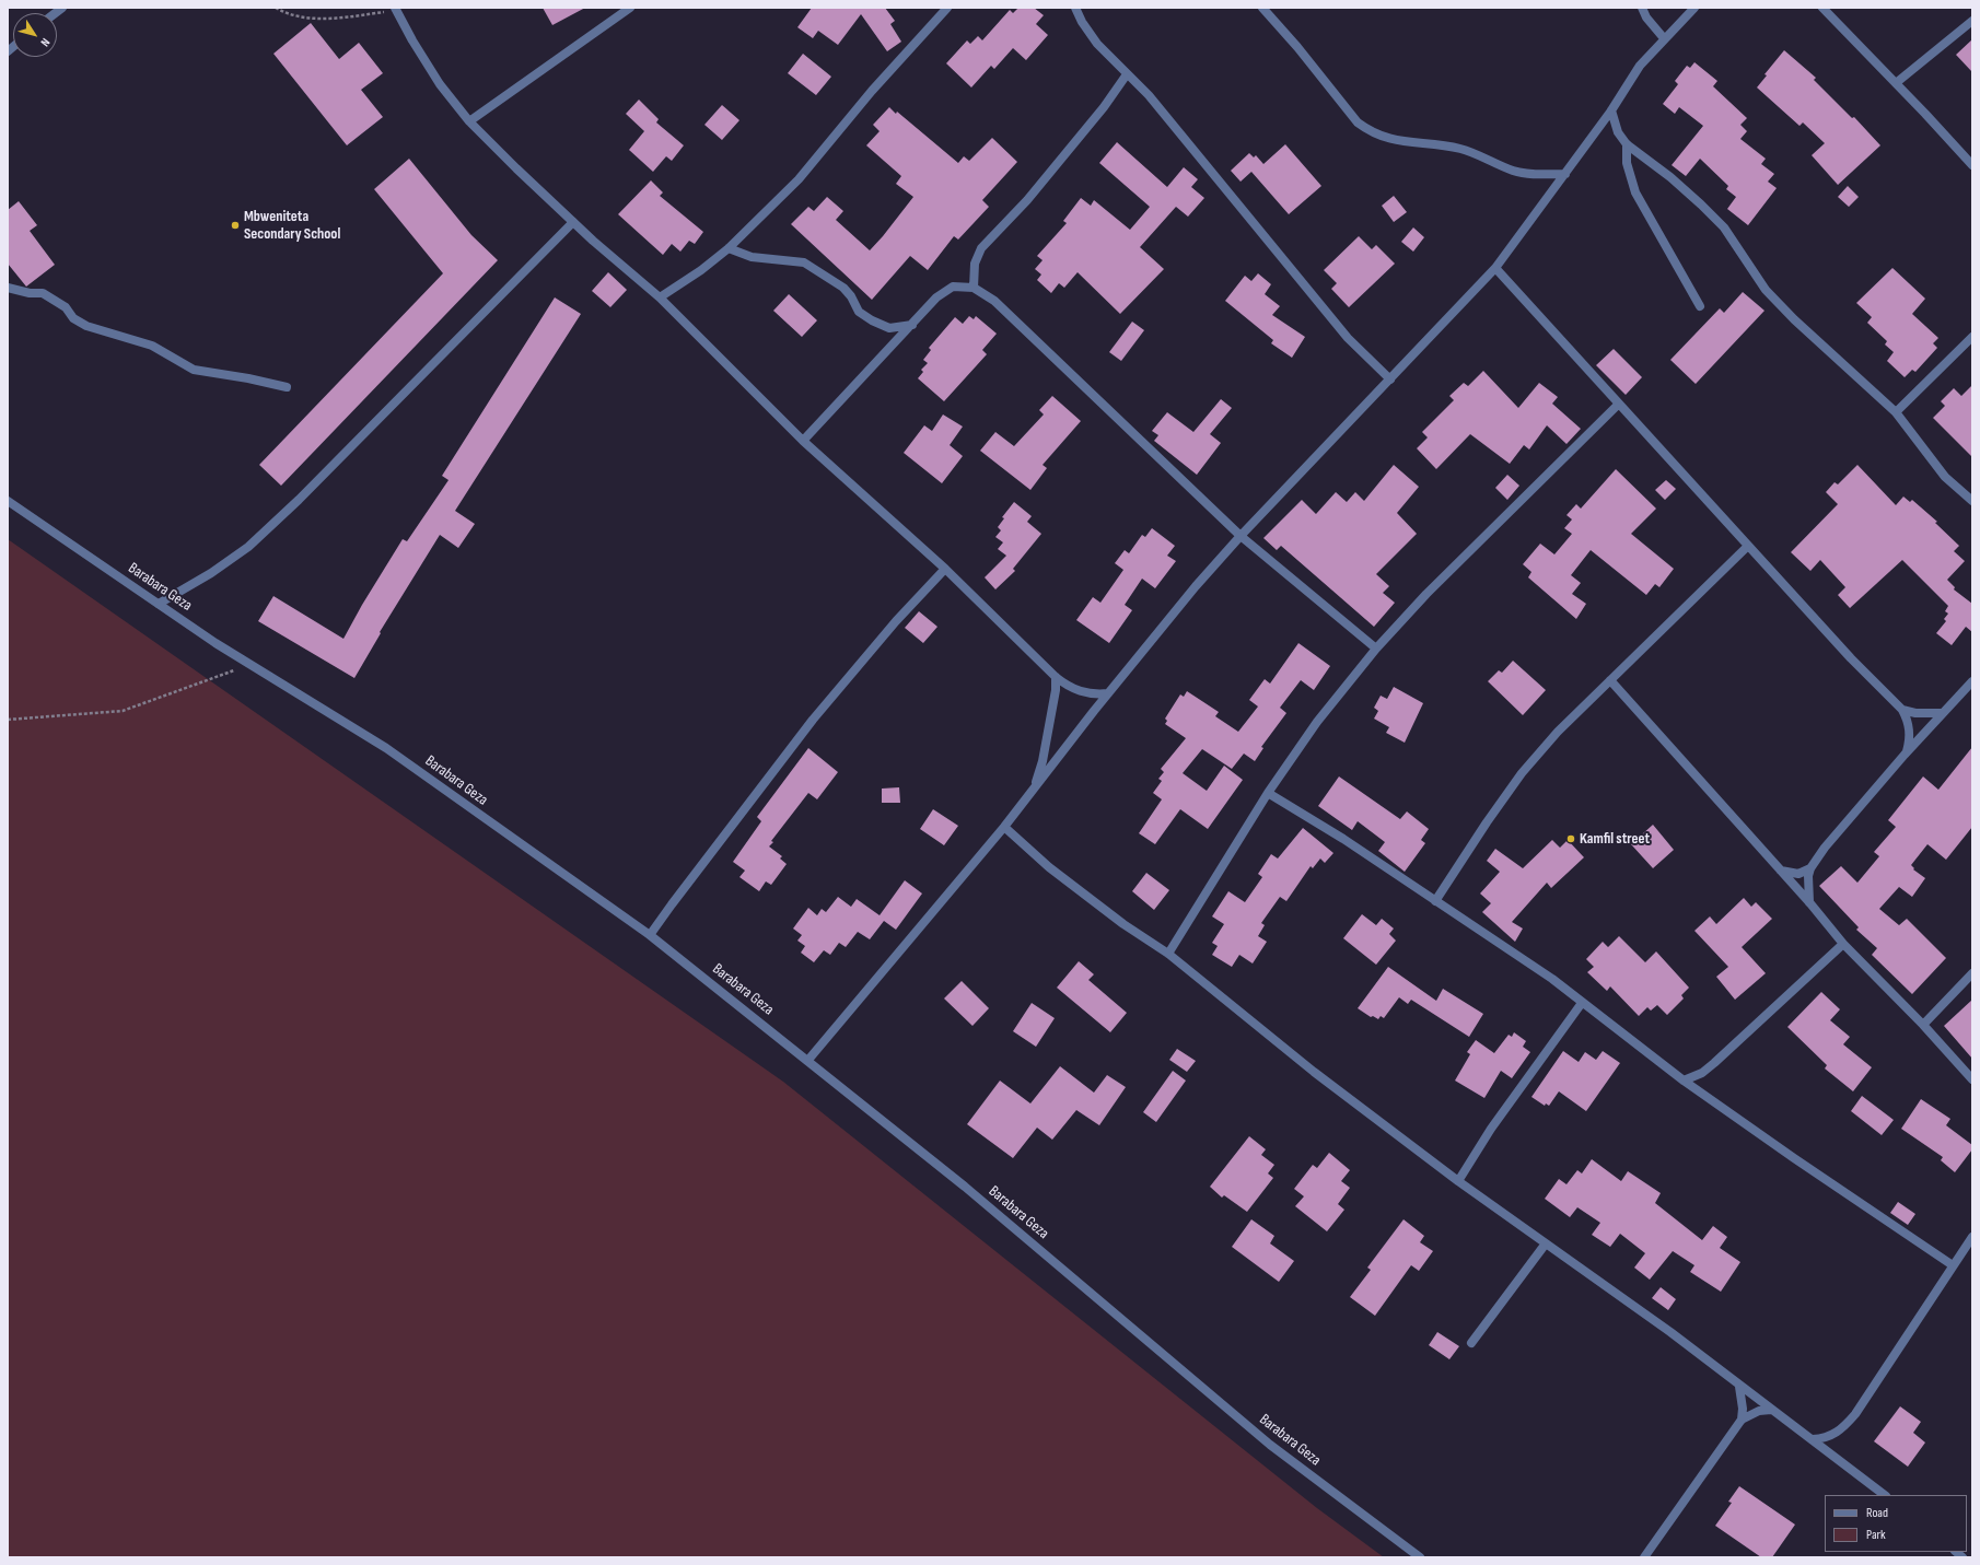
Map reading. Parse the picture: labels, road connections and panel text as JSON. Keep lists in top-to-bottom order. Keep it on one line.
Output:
{"streets":{"street":["Barabara Geza"]},"places":["Mbweniteta Secondary School","Kamfil street"],"legend":["Road","Park"],"north":"bottom right"}
